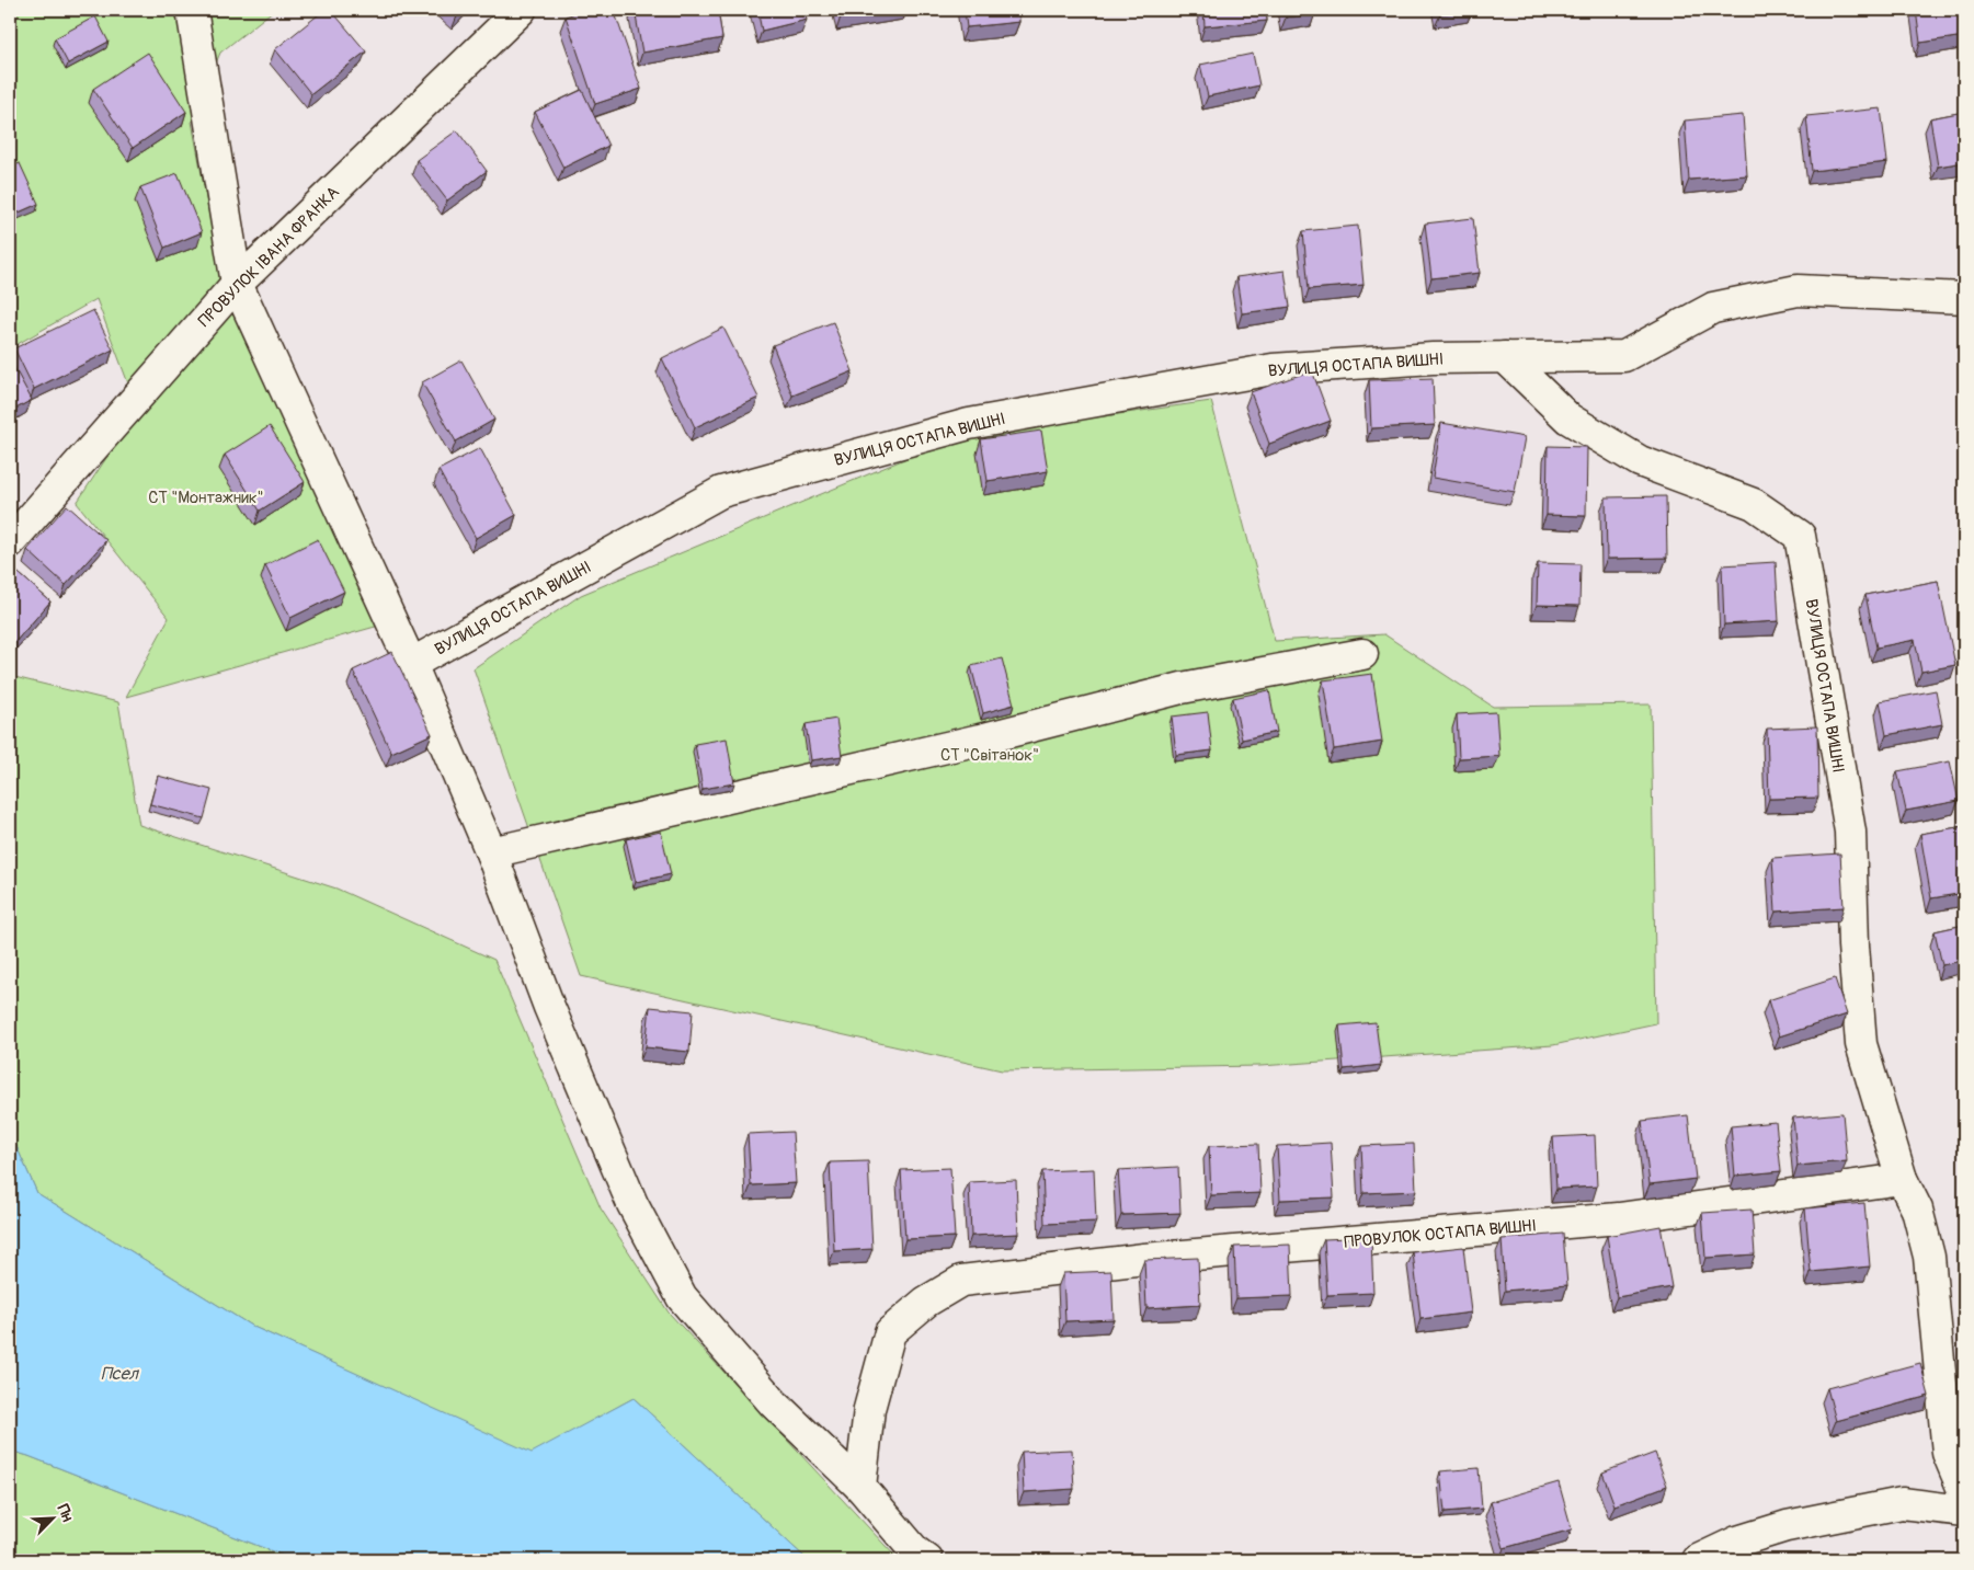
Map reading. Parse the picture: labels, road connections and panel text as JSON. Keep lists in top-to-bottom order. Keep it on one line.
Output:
{"streets":{"street":["ПРОВУЛОК ІВАНА ФРАНКА","ВУЛИЦЯ ОСТАПА ВИШНІ","ПРОВУЛОК ОСТАПА ВИШНІ"]},"crossings":[["ВУЛИЦЯ ОСТАПА ВИШНІ","ПРОВУЛОК ОСТАПА ВИШНІ"]],"water":["Псел"],"parks":["СТ \"Монтажник\"","СТ \"Світанок\""],"north":"top right"}
